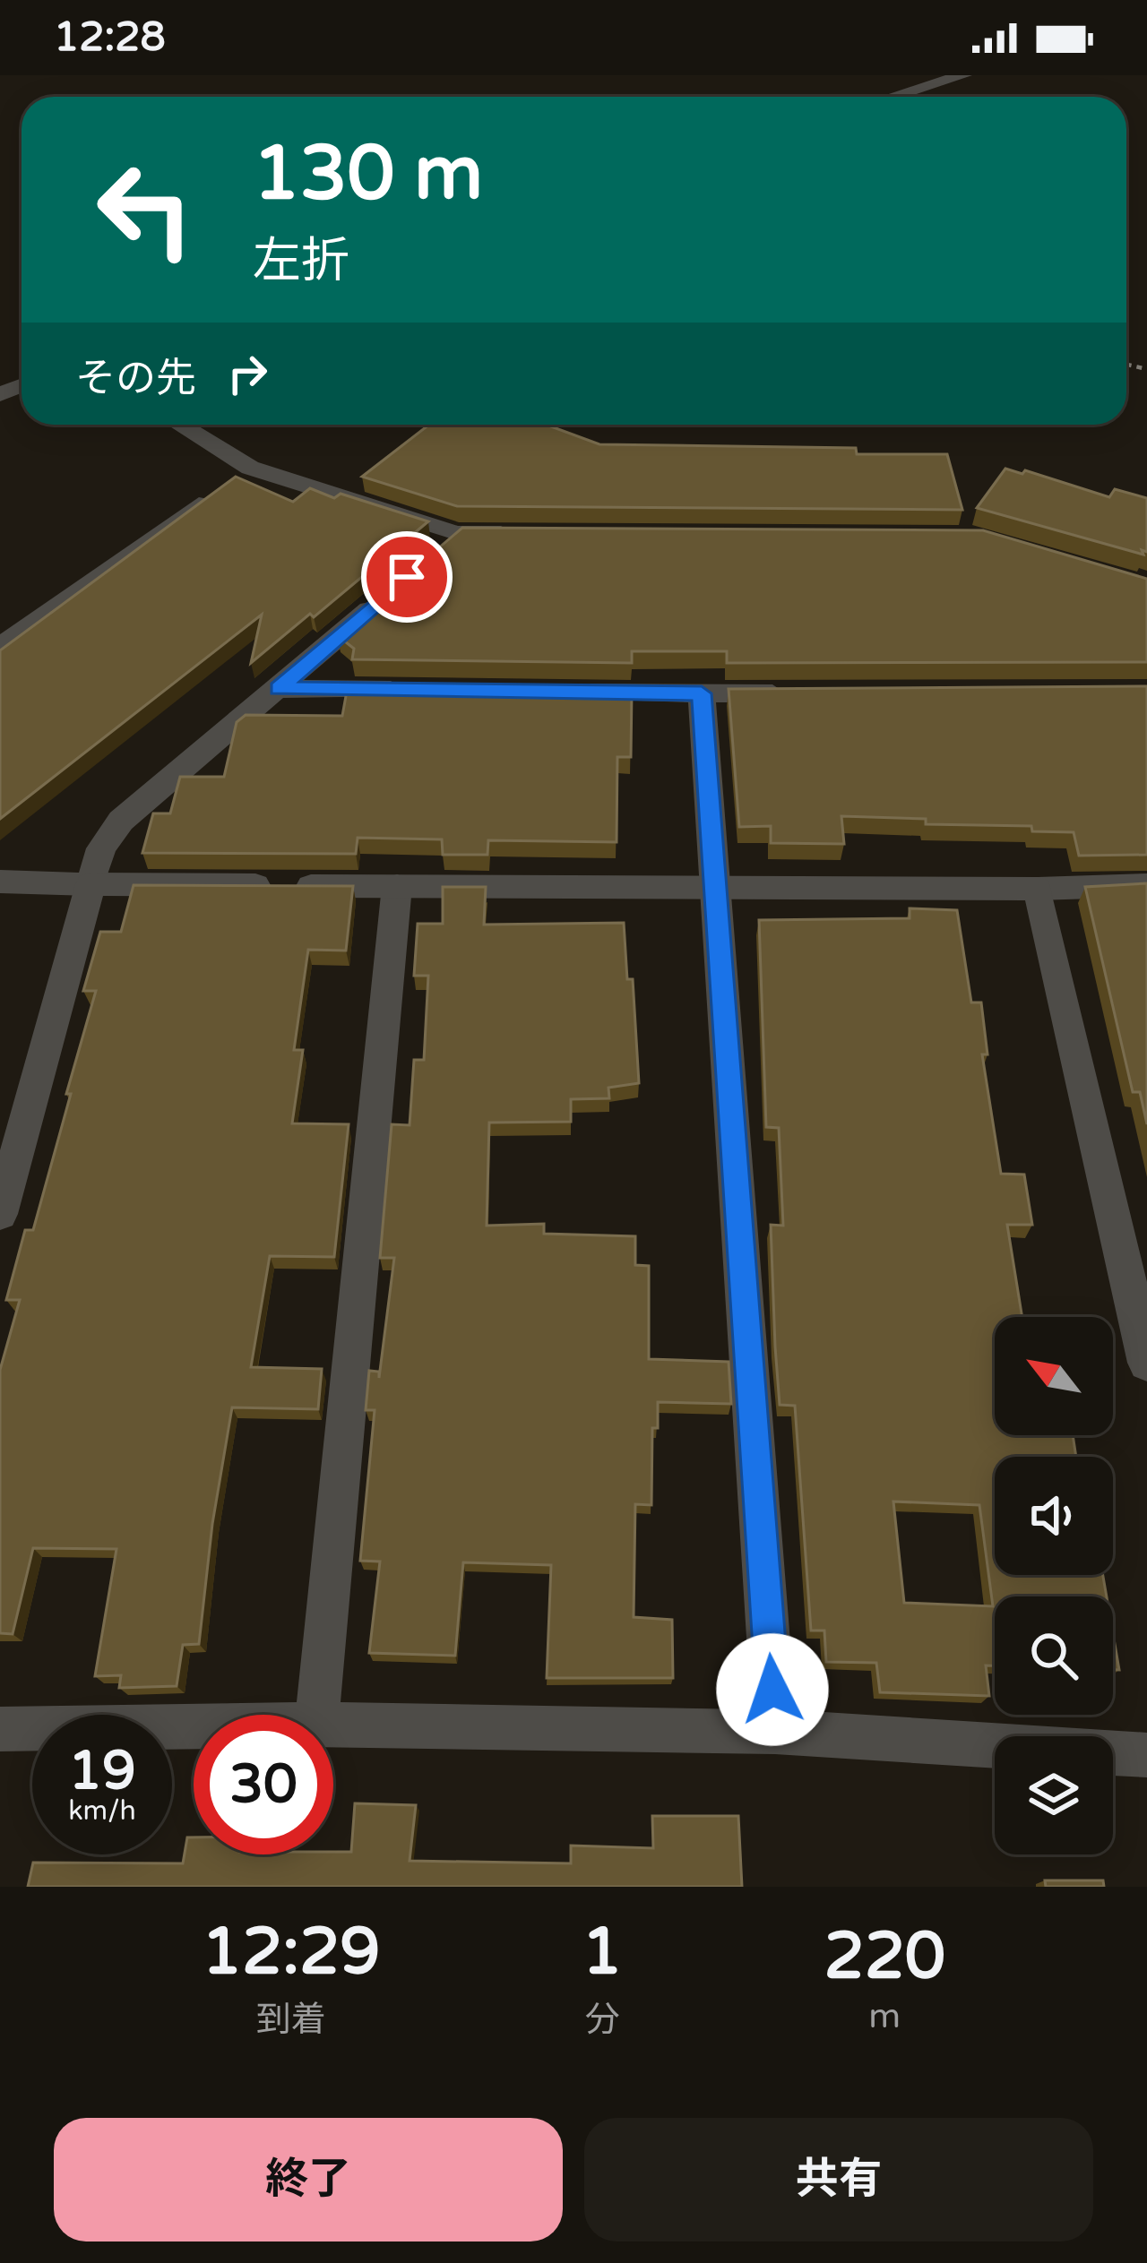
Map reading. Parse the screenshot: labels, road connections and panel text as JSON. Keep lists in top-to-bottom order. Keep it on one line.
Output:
{"north":"top left","page":{"status":"12:28","turn":["130 m","左折"],"then":"その先","speed":"19 km/h","limit":"30","eta":["12:29","到着","1","分","220","m"],"buttons":["終了","共有"]}}
